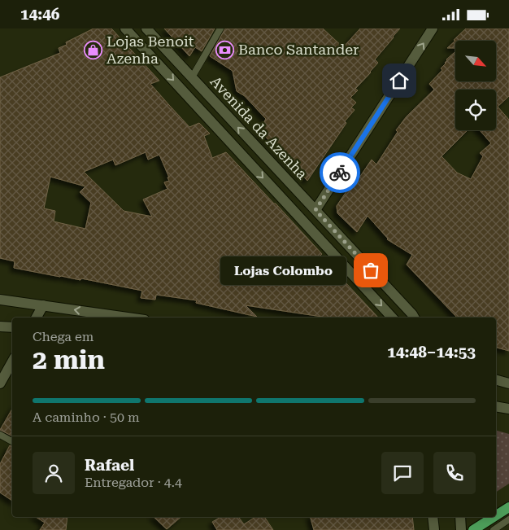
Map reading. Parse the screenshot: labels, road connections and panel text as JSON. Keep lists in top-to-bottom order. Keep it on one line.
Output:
{"streets":{"main road":["Avenida da Azenha"]},"places":{"shop":["Lojas Benoit Azenha"],"bank":["Banco Santander"],"other":["Lojas Colombo"]},"north":"bottom right","page":{"status":"14:46","bubble":"Lojas Colombo","heading":["2 min","Chega em","14:48–14:53"],"panel":["Rafael","Entregador · 4.4"],"bar":"A caminho · 50 m"}}
